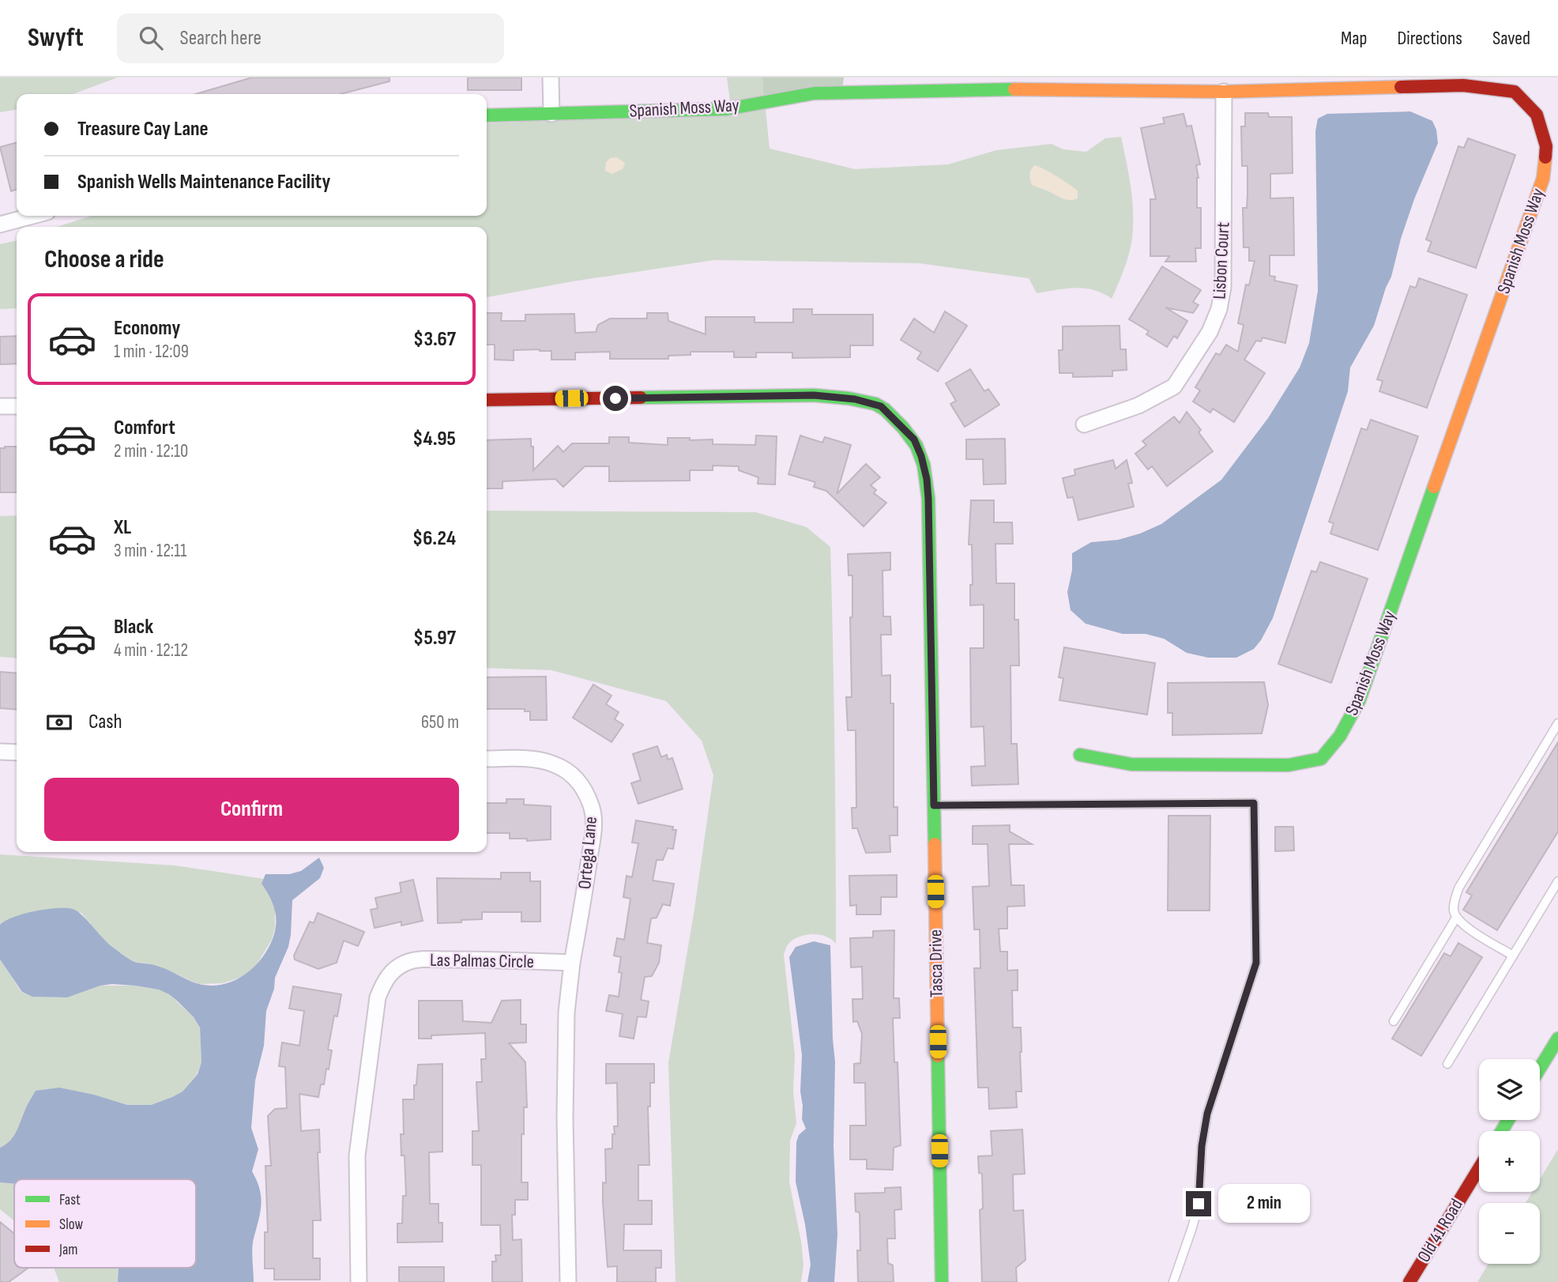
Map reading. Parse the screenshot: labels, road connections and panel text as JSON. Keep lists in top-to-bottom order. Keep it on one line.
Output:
{"streets":{"street":["Spanish Moss Way","Lisbon Court","Ortega Lane","Las Palmas Circle","Tasca Drive","Old 41 Road"]},"crossings":[["Spanish Moss Way","Lisbon Court"],["Ortega Lane","Las Palmas Circle"]],"legend":["Fast","Slow","Jam"],"page":{"header":"Swyft","search":"Search here","nav":["Map","Directions","Saved"],"banner":["Treasure Cay Lane","Spanish Wells Maintenance Facility"],"heading":"Choose a ride","list":[{"name":"Economy","note":"1 min · 12:09","value":"$3.67"},{"name":"Comfort","note":"2 min · 12:10","value":"$4.95"},{"name":"XL","note":"3 min · 12:11","value":"$6.24"},{"name":"Black","note":"4 min · 12:12","value":"$5.97"}],"pay":["Cash","650 m"],"buttons":"Confirm","map_buttons":["+","−"],"bubble":"2 min"}}
